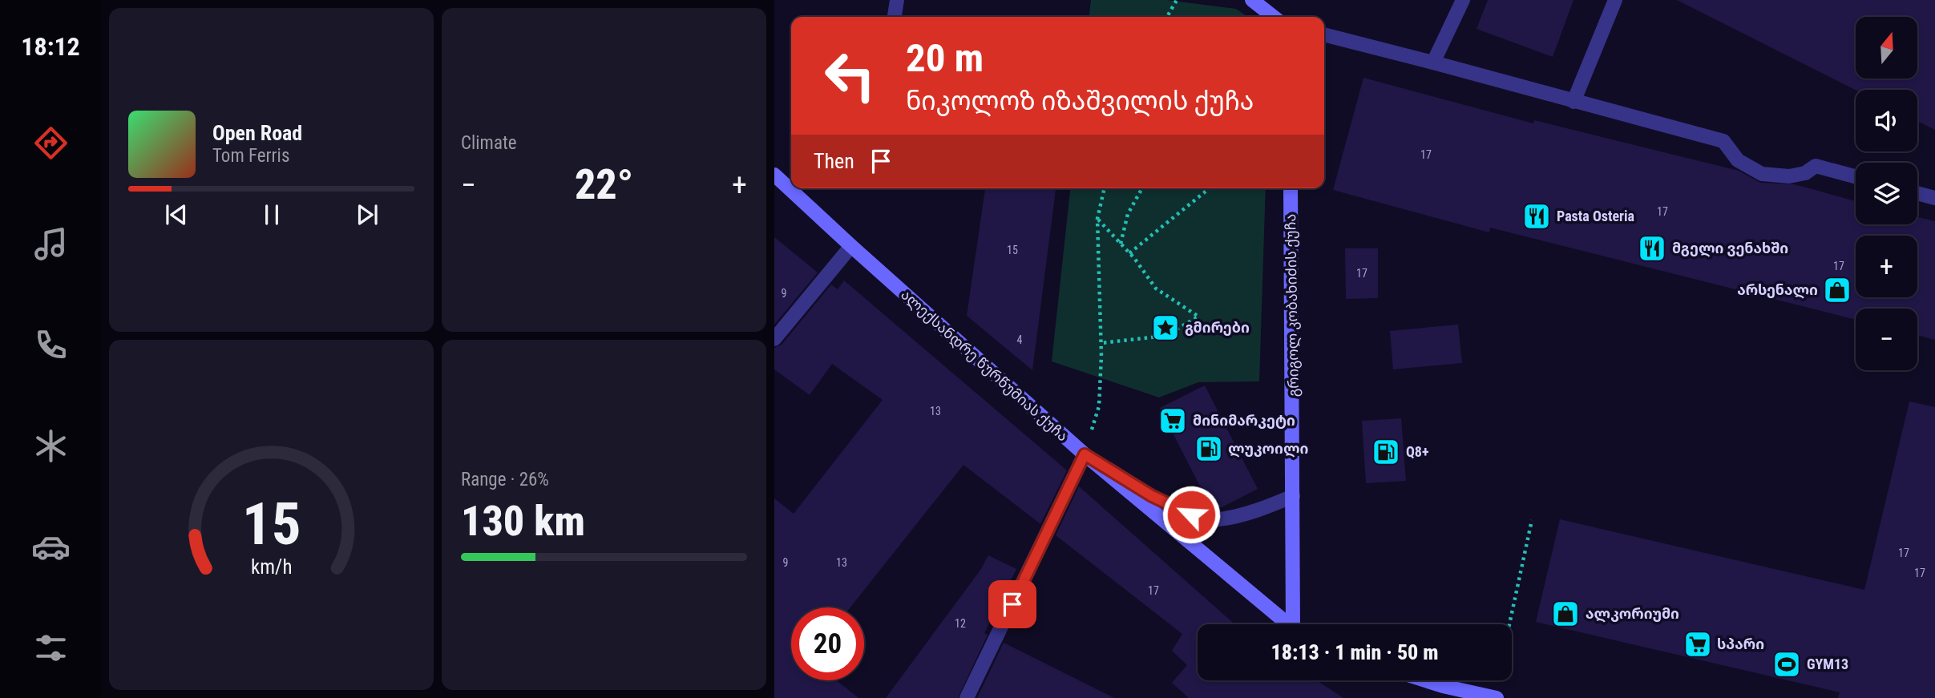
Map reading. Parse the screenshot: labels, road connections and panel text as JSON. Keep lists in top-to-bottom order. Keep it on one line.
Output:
{"streets":{"street":["გრიგოლ კობახიძის ქუჩა","ალექსანდრე წურწუმიას ქუჩა"]},"places":{"restaurant":["Pasta Osteria","მგელი ვენახში"],"shop":["არსენალი","ალკორიუმი"],"place":["გმირები"],"supermarket":["მინიმარკეტი","სპარი"],"fuel station":["ლუკოილი","Q8+"],"sports":["GYM13"]},"house_numbers":["17","17","15","17","17","9","4","13","17","9","13","17","17","12"],"north":"top","page":{"tabs":"18:12","tile":["Climate",["Range · 26%","130 km"]],"map_buttons":["+","−"],"turn":["20 m","ნიკოლოზ იზაშვილის ქუჩა"],"song":["Open Road","Tom Ferris"],"then":"Then","heat":["−","22°","+"],"limit":"20","trip":"18:13 · 1 min · 50 m","gauge":["15","km/h"]}}
